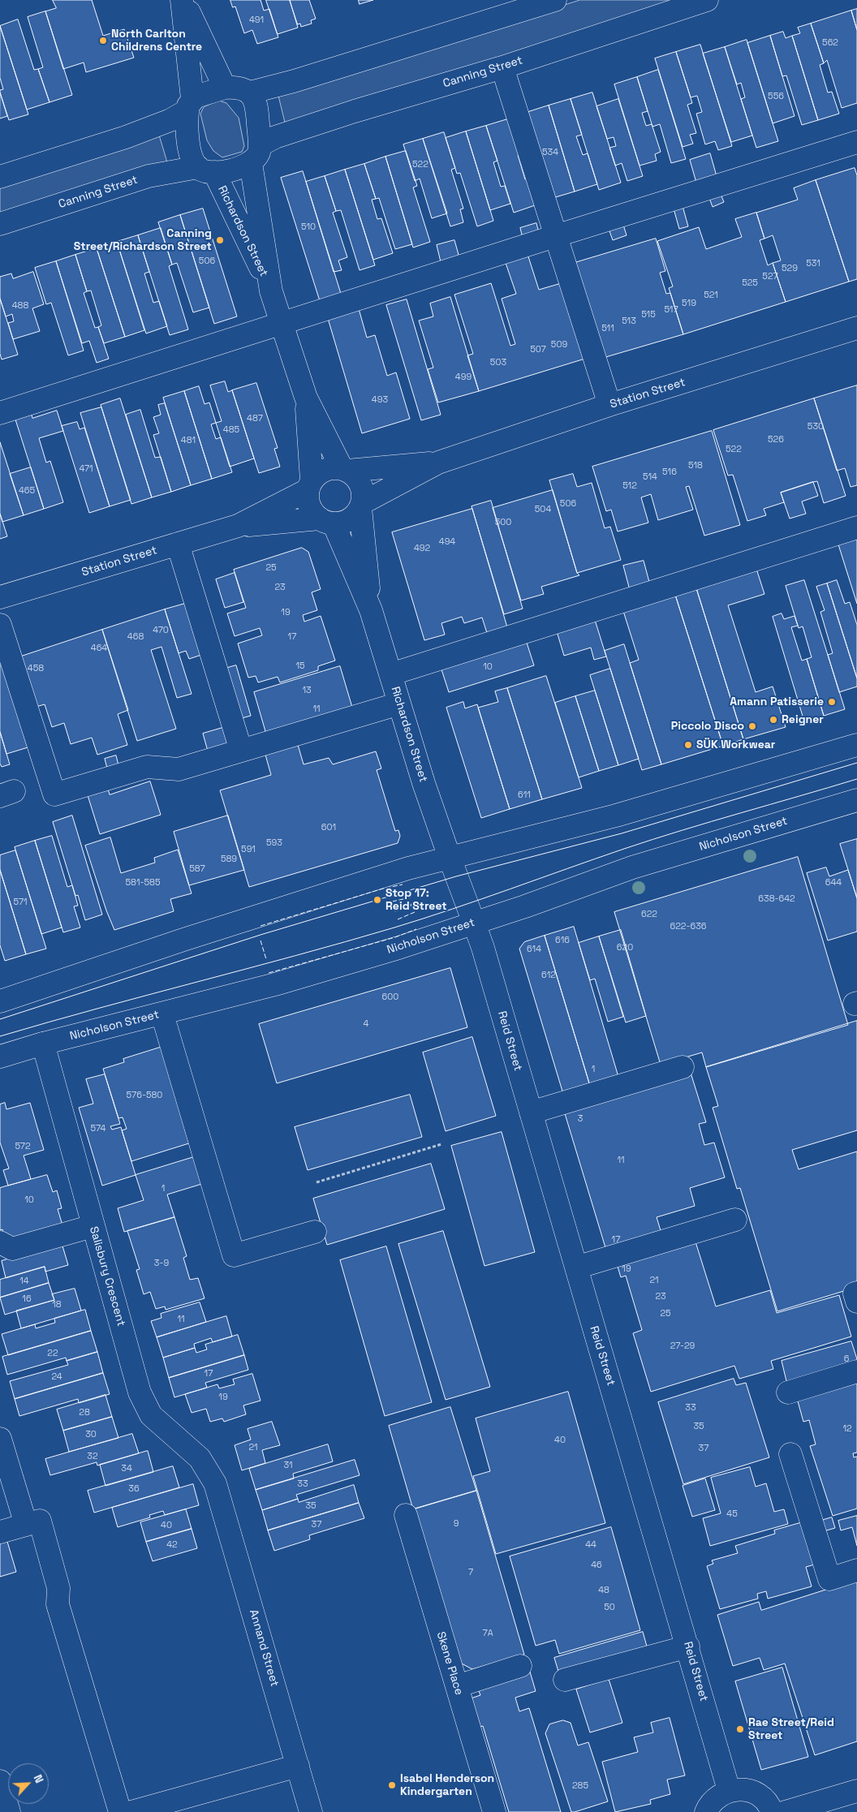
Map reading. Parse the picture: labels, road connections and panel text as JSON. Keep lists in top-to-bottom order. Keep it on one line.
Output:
{"streets":{"street":["Canning Street","Richardson Street","Station Street","Nicholson Street","Reid Street","Salisbury Crescent","Annand Street","Skene Place"]},"crossings":[["Canning Street","Richardson Street"],["Richardson Street","Station Street"],["Richardson Street","Nicholson Street"],["Richardson Street","Reid Street"],["Nicholson Street","Reid Street"],["Nicholson Street","Salisbury Crescent"],["Salisbury Crescent","Annand Street"]],"places":["North Carlton Childrens Centre","Canning Street/Richardson Street","Amann Patisserie","Reigner","Piccolo Disco","SÜK Workwear","Stop 17: Reid Street","Rae Street/Reid Street","Isabel Henderson Kindergarten"],"house_numbers":["491","562","556","534","522","510","506","531","529","527","525","521","519","488","517","515","513","511","509","507","503","499","493","487","530","485","526","481","522","518","471","516","514","512","465","506","504","500","494","492","25","23","19","470","468","17","464","15","10","458","13","11","611","601","593","591","589","587","581-585","644","638-642","571","622","622-636","616","620","614","612","600","4","1","576-580","3","574","572","11","1","10","17","3-9","19","21","14","23","16","18","25","11","27-29","22","6","17","24","19","33","28","35","12","30","40","21","37","32","31","34","33","36","35","45","9","37","40","42","44","46","7","48","50","7A","285"],"north":"top right"}
